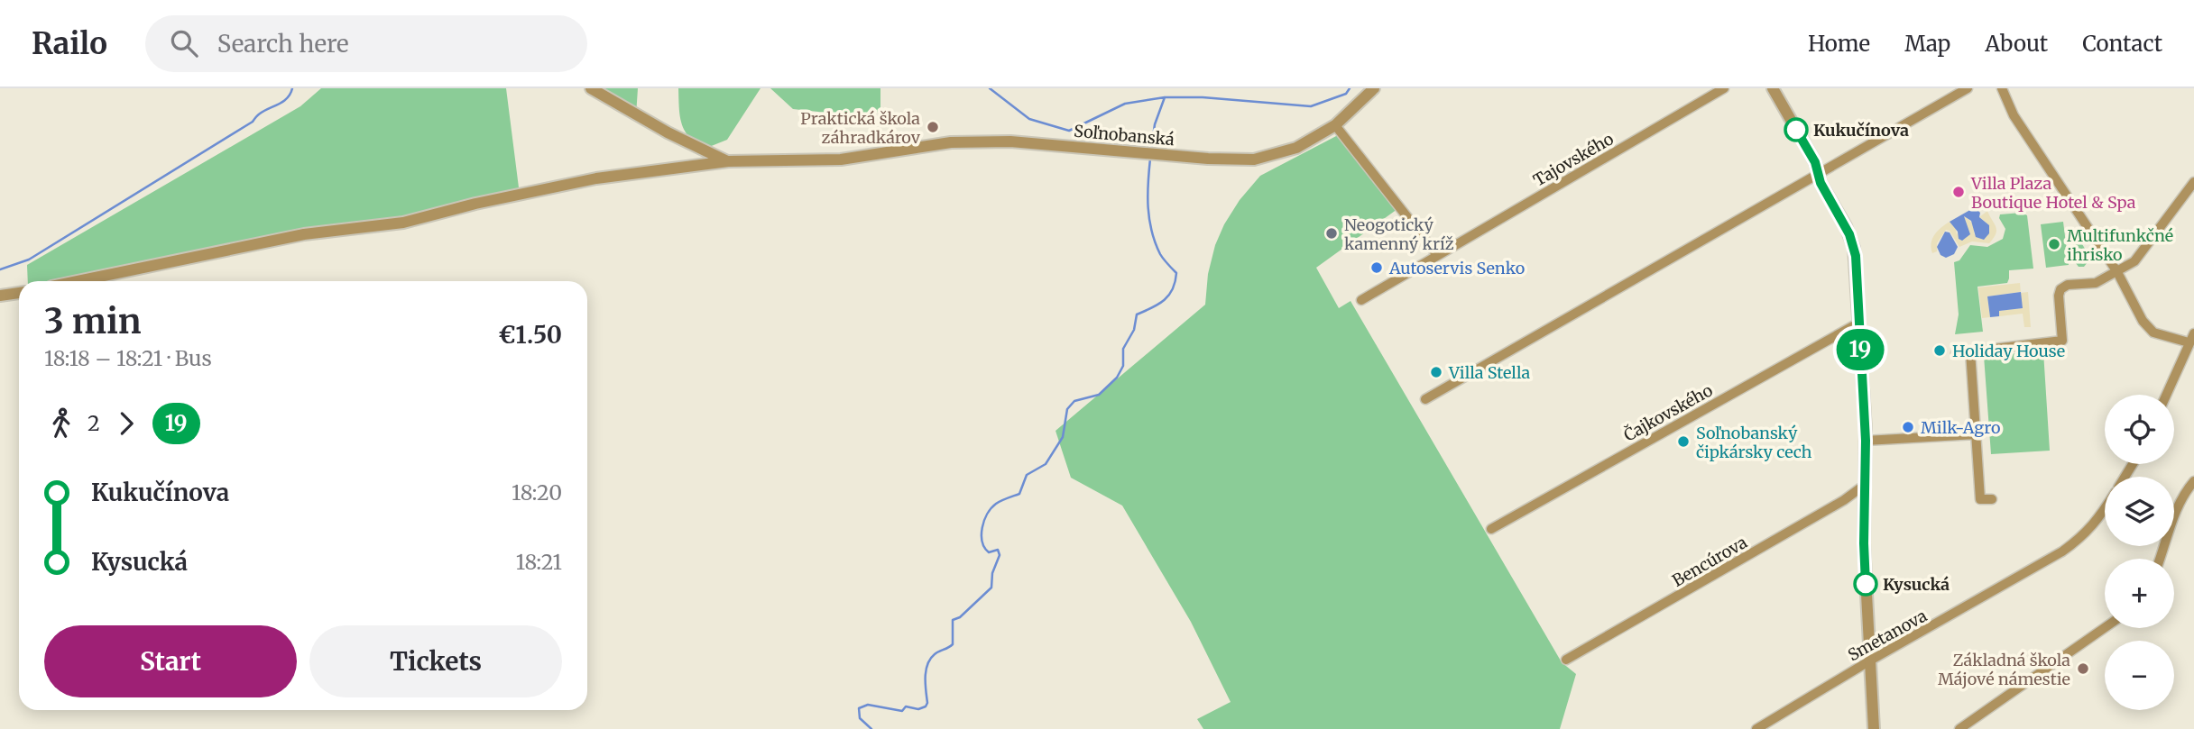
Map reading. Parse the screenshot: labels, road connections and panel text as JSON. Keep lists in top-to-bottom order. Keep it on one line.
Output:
{"streets":{"street":["Soľnobanská","Tajovského","Čajkovského","Bencúrova","Smetanova"]},"places":["Praktická škola záhradkárov","Kukučínova","Villa Plaza Boutique Hotel & Spa","Neogotický kamenný kríž","Multifunkčné ihrisko","Autoservis Senko","Holiday House","Villa Stella","Milk-Agro","Soľnobanský čipkársky cech","Kysucká","Základná škola Májové námestie"],"lines":["bus line 19"],"page":{"header":"Railo","search":"Search here","nav":["Home","Map","About","Contact"],"on_map":"19","heading":["3 min","18:18 – 18:21 · Bus","€1.50"],"legs":["2","19"],"map_buttons":["+","−"],"list":[{"name":"Kukučínova","value":"18:20"},{"name":"Kysucká","value":"18:21"}],"buttons":["Start","Tickets"]}}
